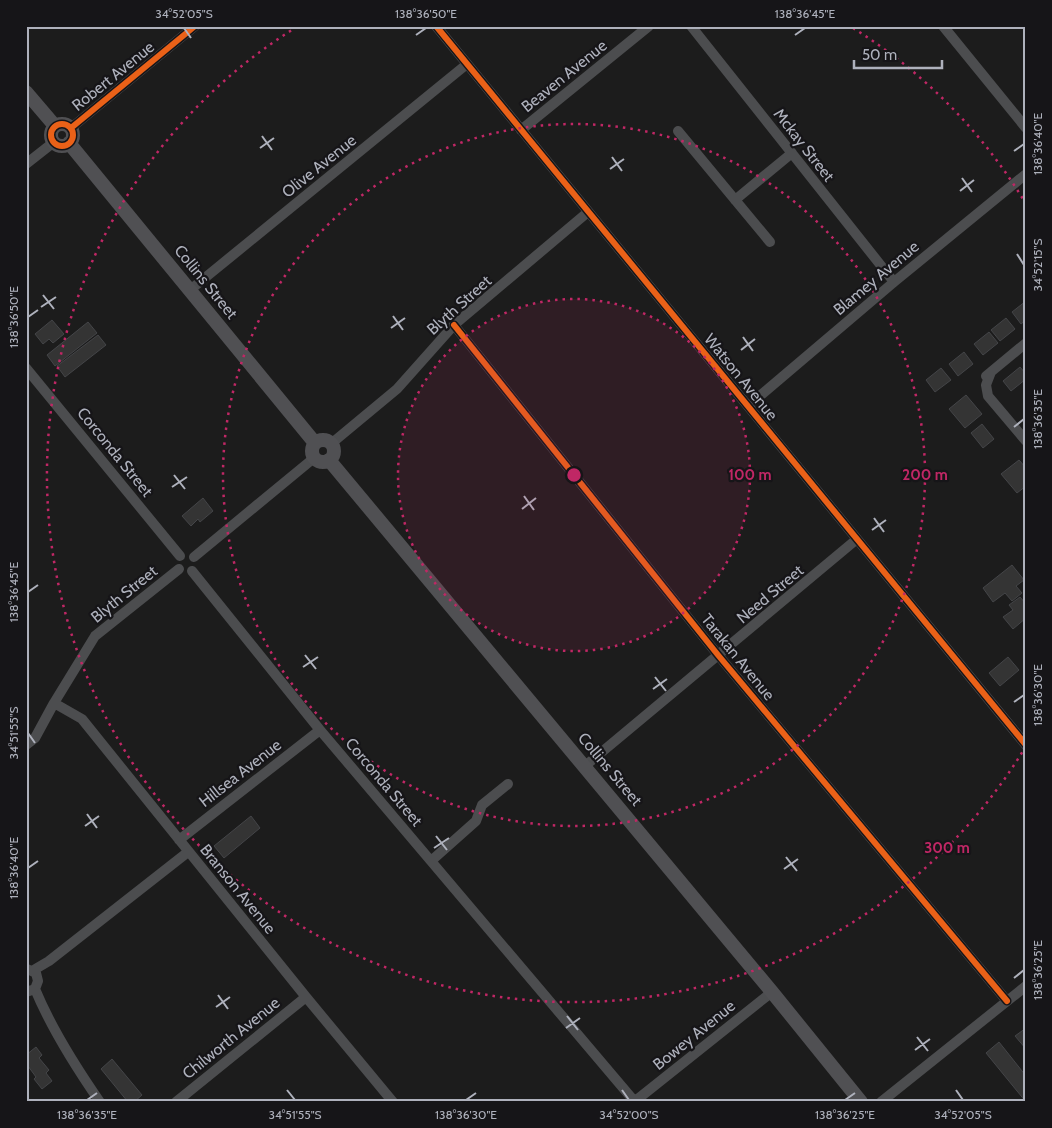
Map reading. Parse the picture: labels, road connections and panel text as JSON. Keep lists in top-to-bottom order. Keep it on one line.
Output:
{"streets":{"street":["Robert Avenue","Beaven Avenue","Mckay Street","Olive Avenue","Blamey Avenue","Collins Street","Blyth Street","Watson Avenue","Corconda Street","Need Street","Tarakan Avenue","Hillsea Avenue","Branson Avenue","Bowey Avenue","Chilworth Avenue"]},"crossings":[["Robert Avenue","Collins Street"],["Beaven Avenue","Watson Avenue"],["Mckay Street","Blamey Avenue"],["Olive Avenue","Collins Street"],["Olive Avenue","Watson Avenue"],["Blamey Avenue","Watson Avenue"],["Collins Street","Blyth Street"],["Collins Street","Need Street"],["Collins Street","Bowey Avenue"],["Blyth Street","Watson Avenue"],["Blyth Street","Corconda Street"],["Blyth Street","Tarakan Avenue"],["Blyth Street","Branson Avenue"],["Watson Avenue","Need Street"],["Corconda Street","Hillsea Avenue"],["Corconda Street","Bowey Avenue"],["Need Street","Tarakan Avenue"],["Hillsea Avenue","Branson Avenue"],["Branson Avenue","Chilworth Avenue"]],"scale_bar":"50 m","coordinates":["34°52'05\"S","138°36'50\"E","138°36'45\"E","138°36'40\"E","34°52'15\"S","138°36'35\"E","138°36'30\"E","34°51'55\"S","138°36'25\"E","34°52'00\"S"],"rings":["100 m","200 m","300 m"]}
